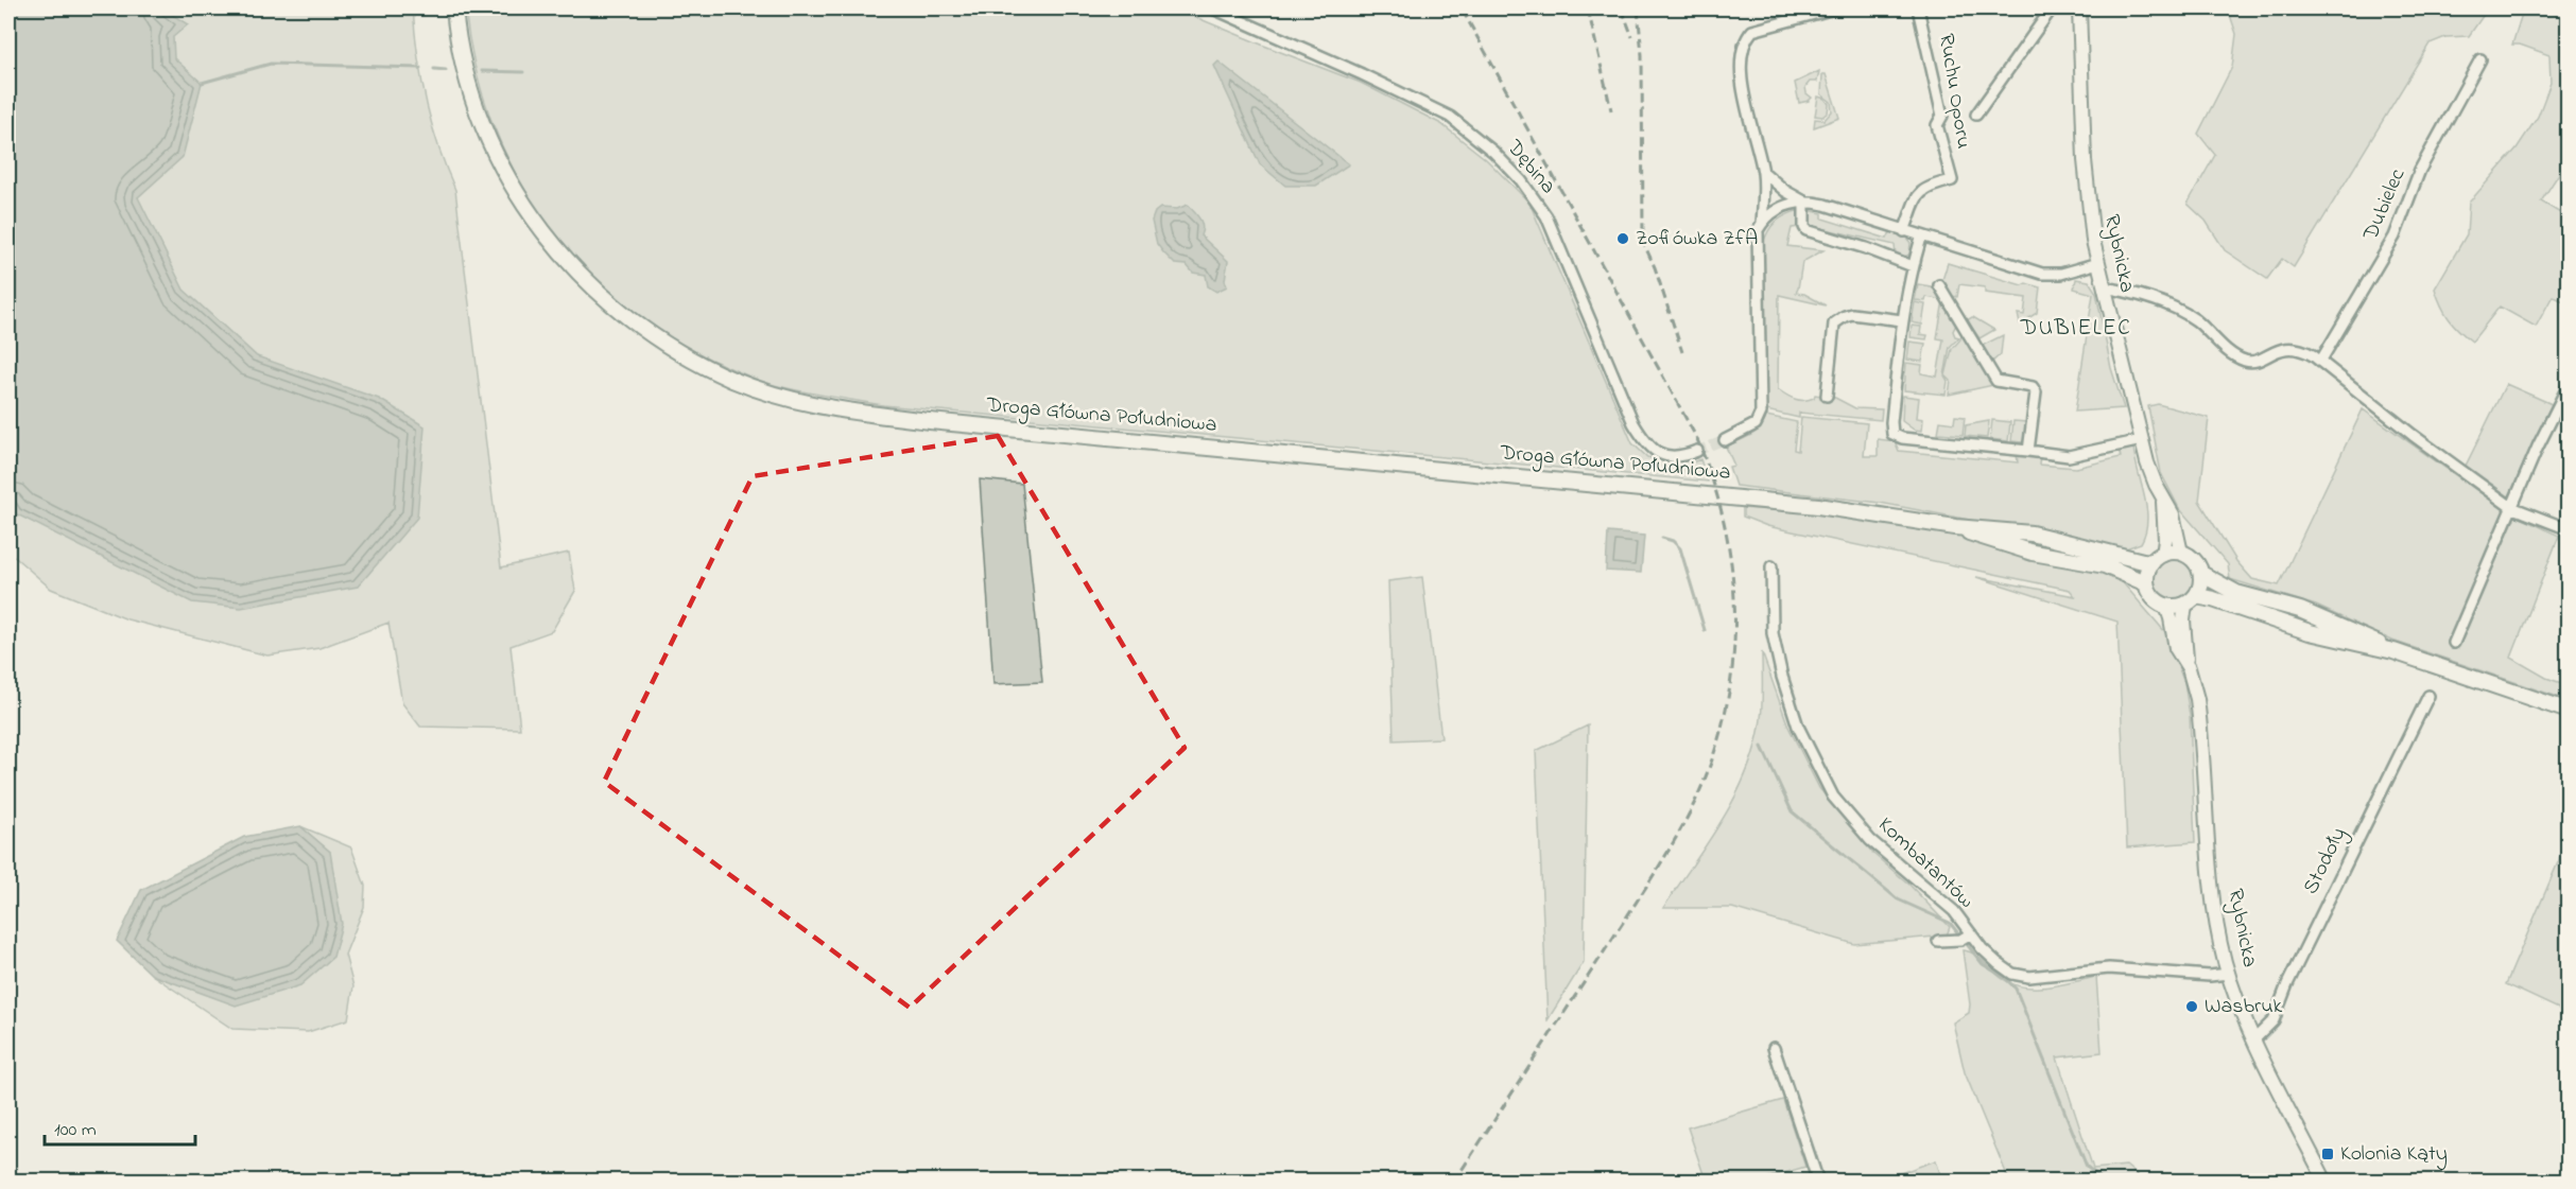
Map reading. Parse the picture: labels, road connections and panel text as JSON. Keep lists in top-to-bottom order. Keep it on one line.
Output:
{"streets":{"main road":["Droga Główna Południowa"],"street":["Ruchu Oporu","Dębina","Dubielec","Rybnicka","Stodoły","Kombatantów"]},"crossings":[["Rybnicka","Droga Główna Południowa"],["Rybnicka","Stodoły"],["Rybnicka","Kombatantów"]],"districts":["DUBIELEC"],"places":{"other":["Zofiówka ZfA","Wasbruk"],"transit":["Kolonia Kąty"]},"scale_bar":"100 m"}
